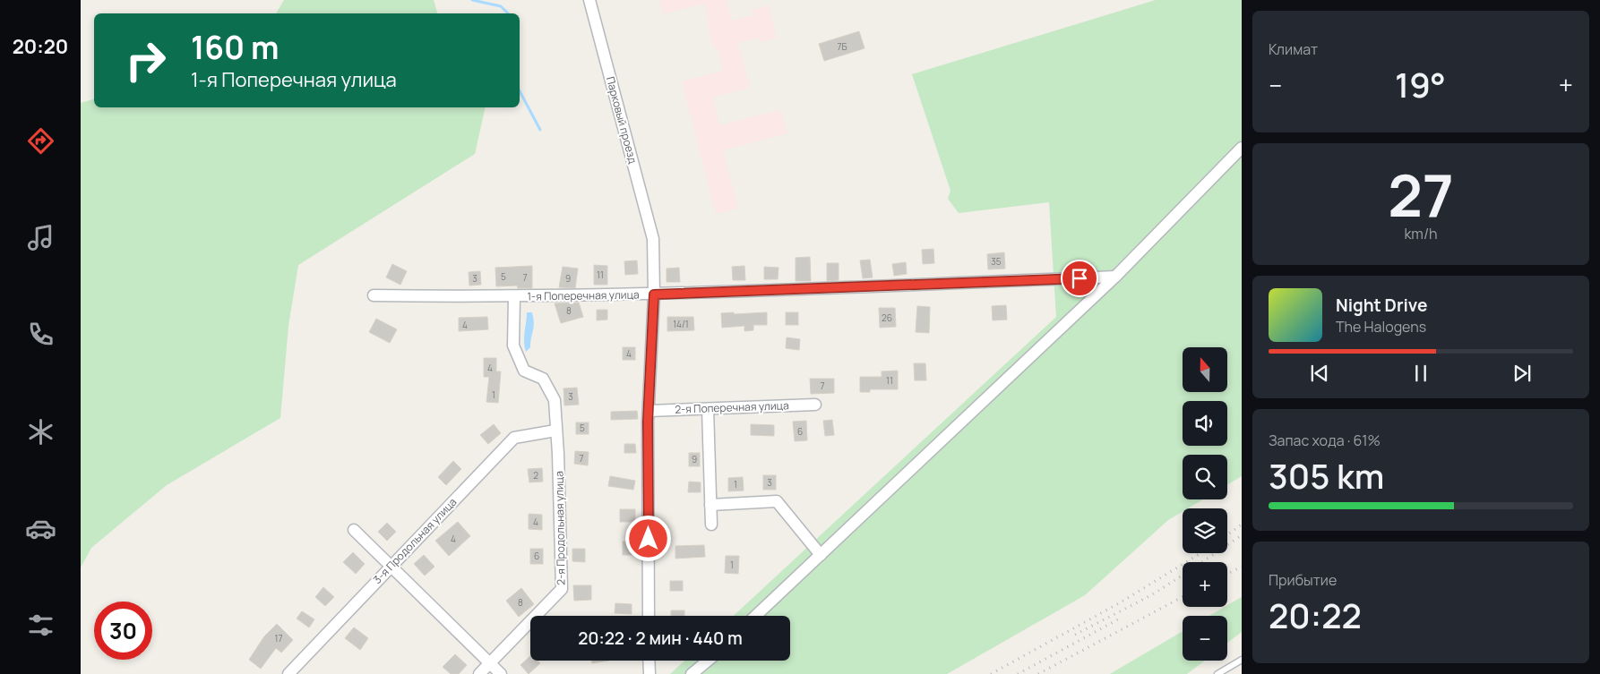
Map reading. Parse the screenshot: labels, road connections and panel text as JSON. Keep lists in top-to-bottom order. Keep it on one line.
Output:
{"streets":{"street":["Парковый проезд","1-я Поперечная улица","2-я Поперечная улица","2-я Продольная улица","3-я Продольная улица"]},"crossings":[["Парковый проезд","1-я Поперечная улица"],["Парковый проезд","2-я Поперечная улица"],["1-я Поперечная улица","2-я Продольная улица"],["2-я Продольная улица","3-я Продольная улица"]],"house_numbers":["7Б","35","11","5","7","3","9","8","26","14/1","4","4","4","11","7","1","3","5","6","7","9","2","3","1","4","4","6","1","8","17"],"north":"top","page":{"tabs":"20:20","tile":["Климат",["27","km/h"],["Запас хода · 61%","305 km"],["Прибытие","20:22"]],"turn":["160 m","1-я Поперечная улица"],"heat":["−","19°","+"],"song":["Night Drive","The Halogens"],"map_buttons":["+","−"],"limit":"30","trip":"20:22 · 2 мин · 440 m"}}
